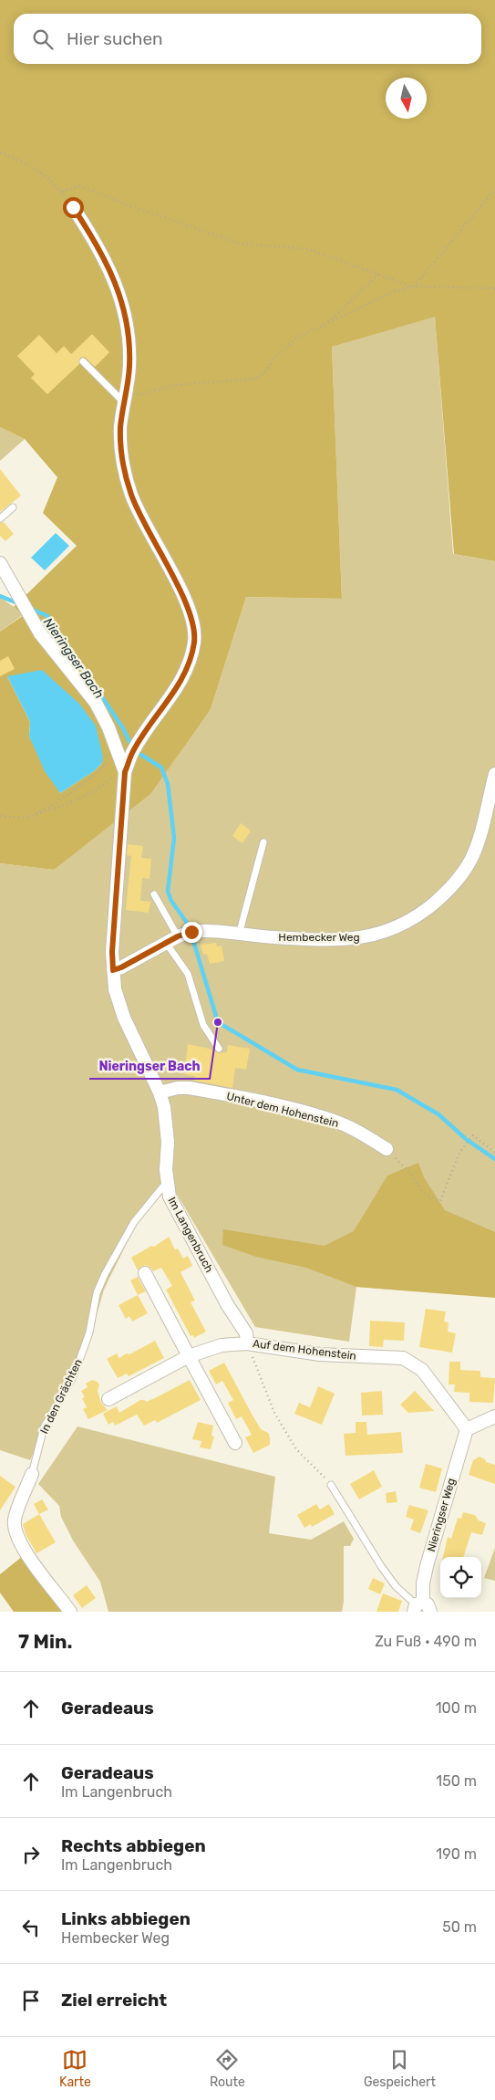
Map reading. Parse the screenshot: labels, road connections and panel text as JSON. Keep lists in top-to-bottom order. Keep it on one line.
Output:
{"streets":{"street":["Hembecker Weg","Unter dem Hohenstein","Im Langenbruch","Auf dem Hohenstein","In den Grächten","Nieringser Weg"]},"crossings":[["Unter dem Hohenstein","Im Langenbruch"],["Im Langenbruch","Auf dem Hohenstein"],["Im Langenbruch","In den Grächten"],["Auf dem Hohenstein","Nieringser Weg"]],"water":["Nieringser Bach"],"places":["Nieringser Bach"],"north":"bottom","page":{"search":"Hier suchen","heading":["7 Min.","Zu Fuß · 490 m"],"list":[["Geradeaus","100 m"],["Geradeaus","Im Langenbruch","150 m"],["Rechts abbiegen","Im Langenbruch","190 m"],["Links abbiegen","Hembecker Weg","50 m"],"Ziel erreicht"],"nav":["Karte","Route","Gespeichert"]}}
